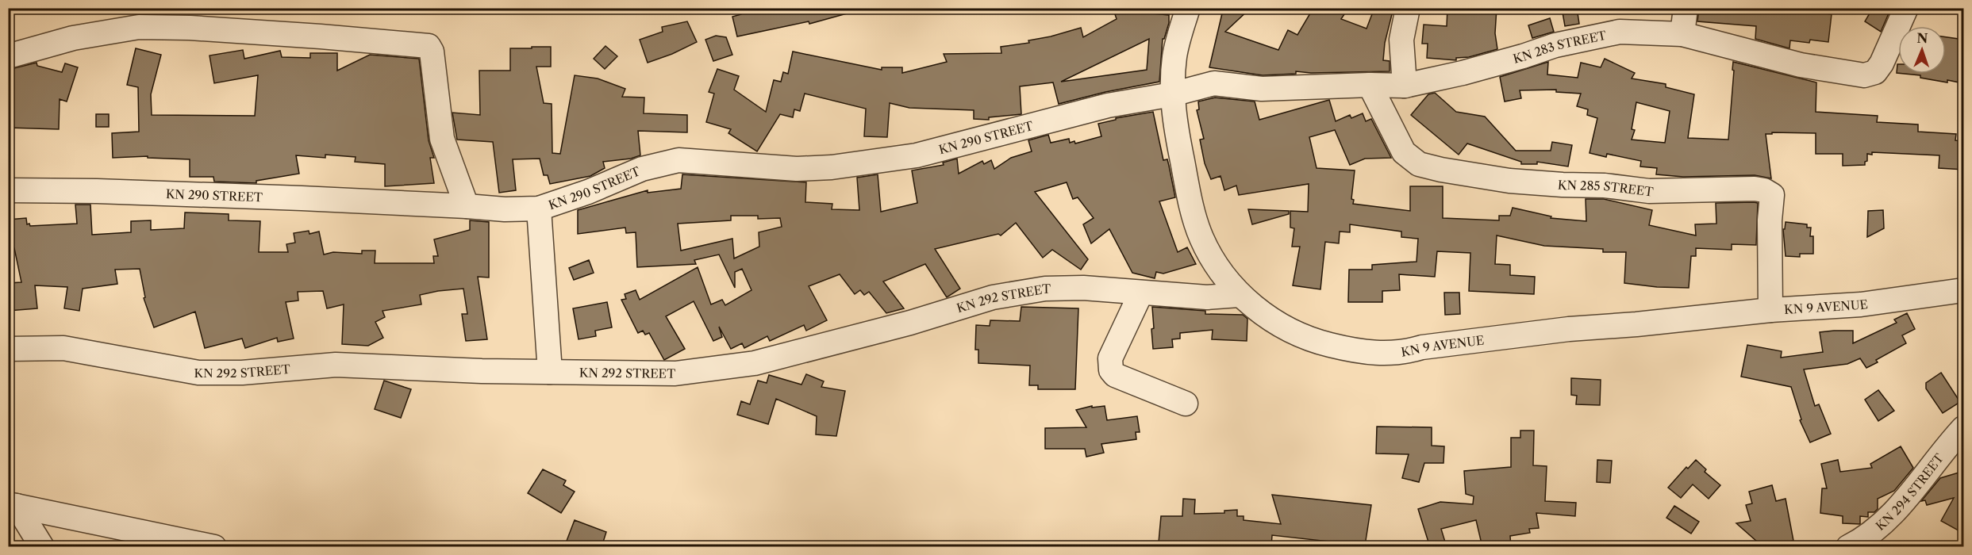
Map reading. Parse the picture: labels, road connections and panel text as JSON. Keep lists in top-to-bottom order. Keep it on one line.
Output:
{"streets":{"street":["KN 283 STREET","KN 290 STREET","KN 285 STREET","KN 292 STREET","KN 9 AVENUE","KN 294 STREET"]},"crossings":[["KN 283 STREET","KN 290 STREET"],["KN 283 STREET","KN 285 STREET"],["KN 283 STREET","KN 9 AVENUE"],["KN 290 STREET","KN 9 AVENUE"],["KN 285 STREET","KN 9 AVENUE"],["KN 292 STREET","KN 9 AVENUE"]],"north":"top"}
